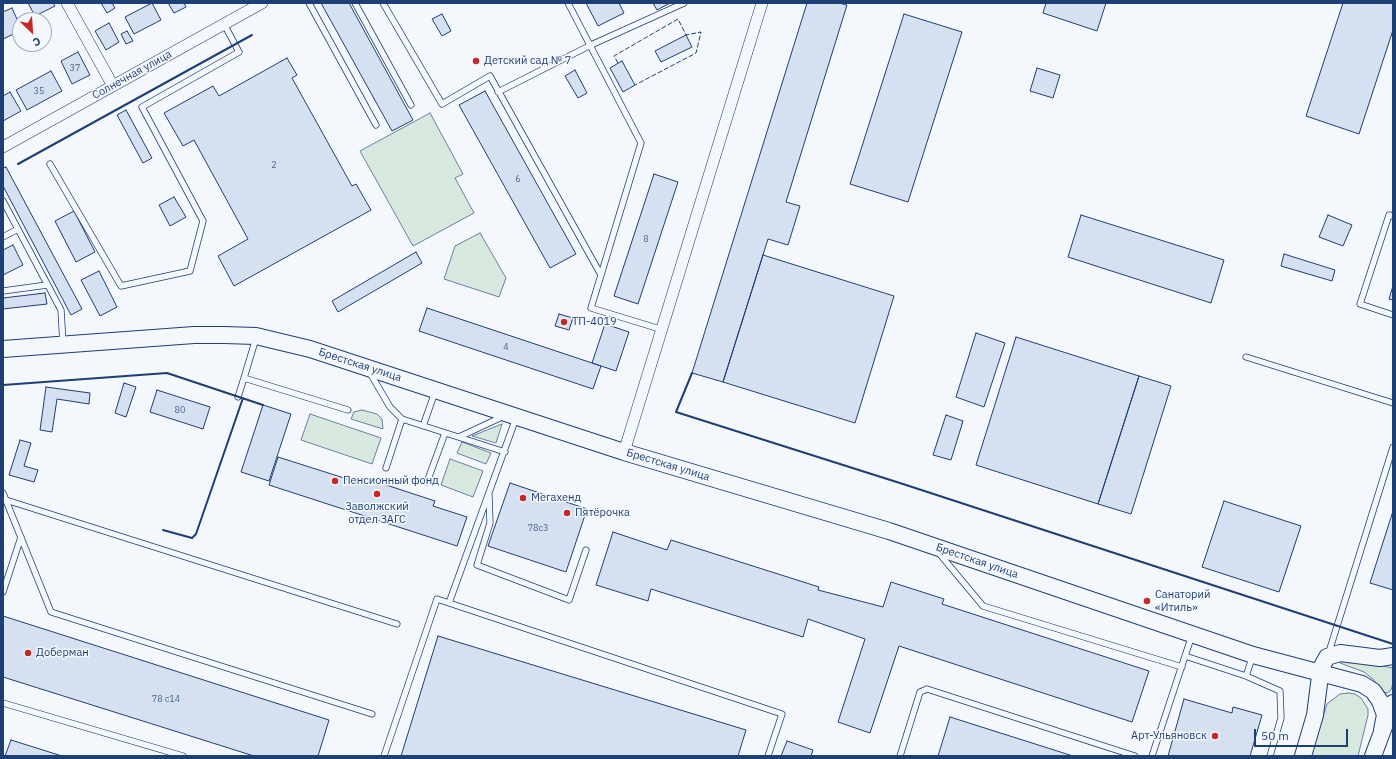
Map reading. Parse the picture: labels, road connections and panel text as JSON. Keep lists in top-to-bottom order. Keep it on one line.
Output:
{"streets":{"street":["Солнечная улица","Брестская улица"]},"places":["Детский сад № 7","ТП-4019","Пенсионный фонд","Заволжский отдел ЗАГС","Мегахенд","Пятёрочка","Санаторий «Итиль»","Доберман","Арт-Ульяновск"],"house_numbers":["37","35","2","6","8","4","80","78с3","78 с14"],"scale_bar":"50 m","north":"bottom right"}
